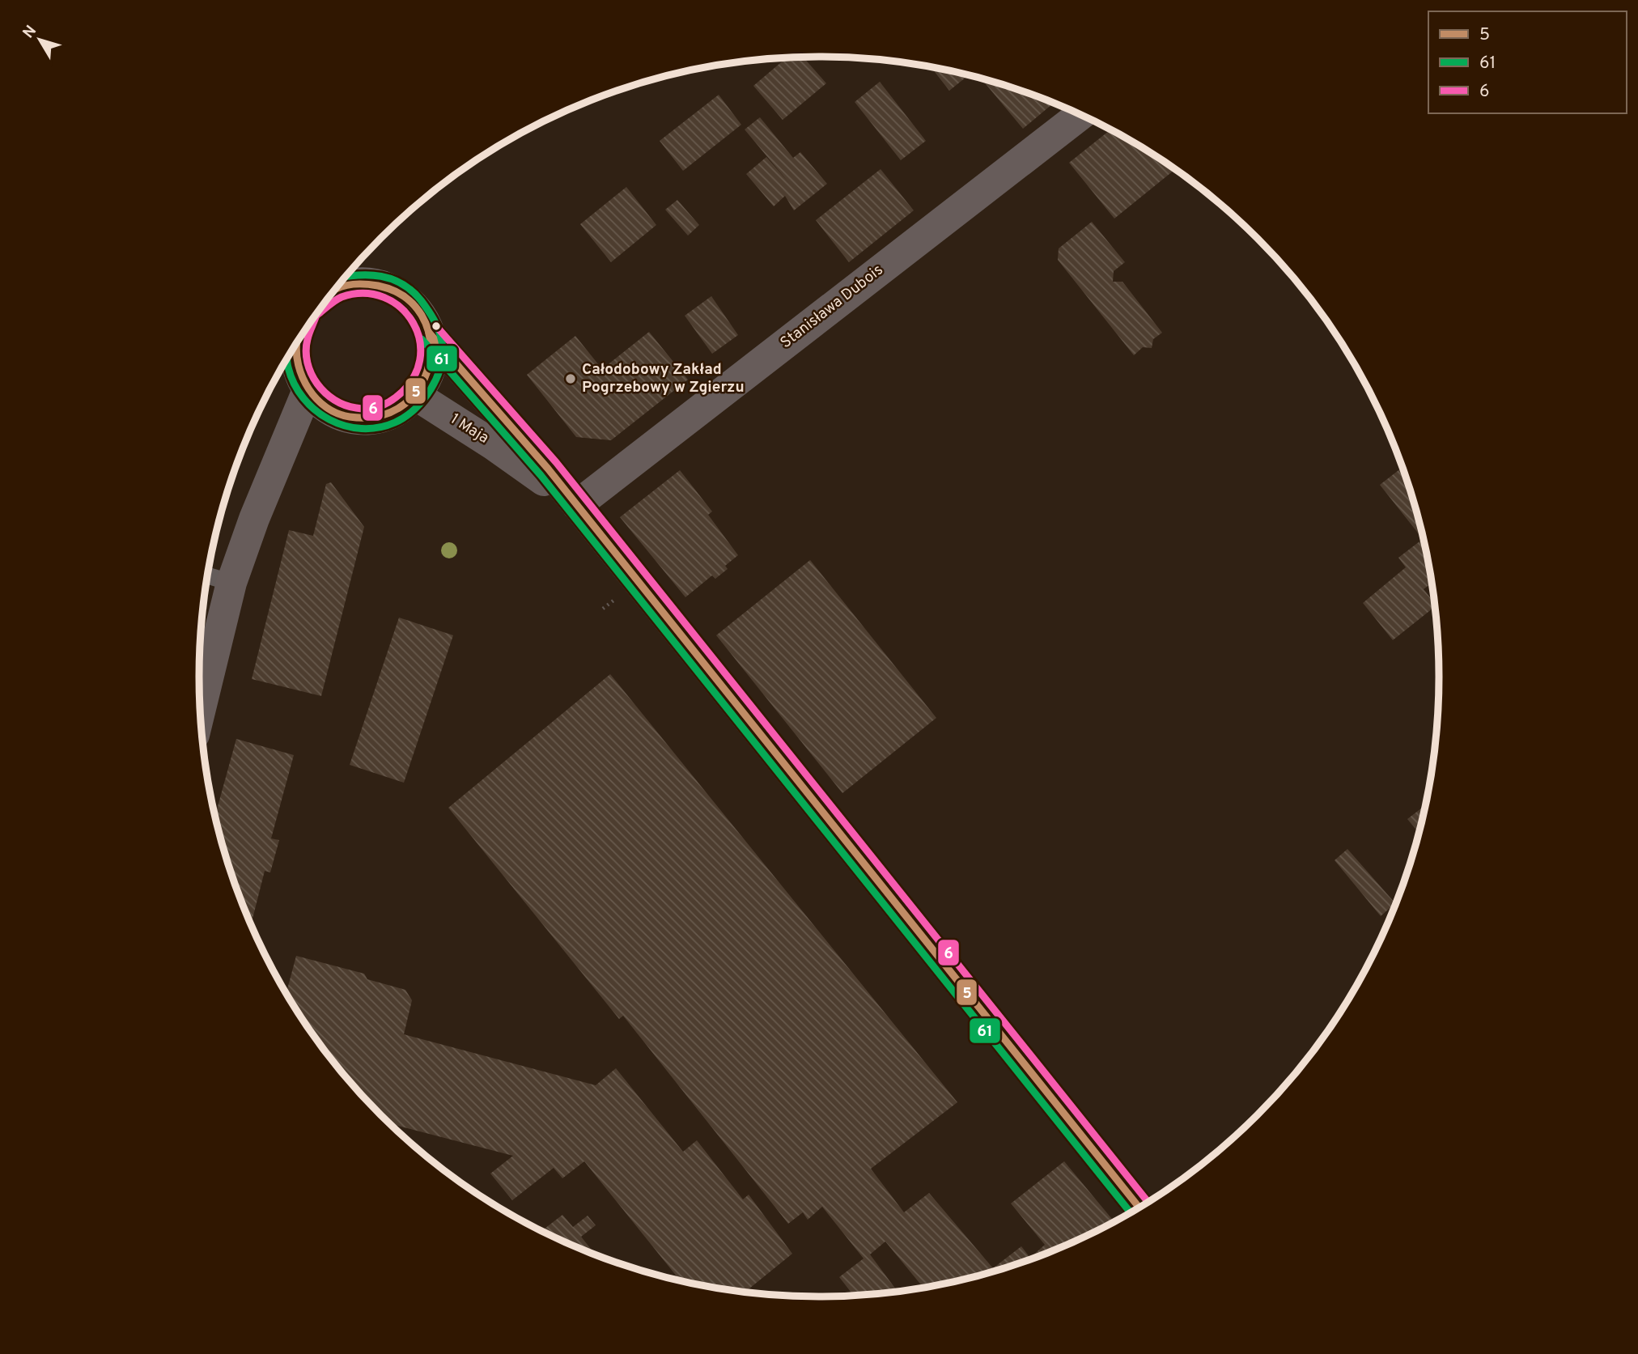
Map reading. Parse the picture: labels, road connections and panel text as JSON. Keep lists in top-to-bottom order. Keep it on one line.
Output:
{"streets":{"street":["Stanisława Dubois","1 Maja"]},"crossings":[["Stanisława Dubois","1 Maja"]],"places":["Całodobowy Zakład Pogrzebowy w Zgierzu"],"lines":["transit line 61","transit line 5","transit line 6"],"legend":["5","61","6"],"north":"top left"}
